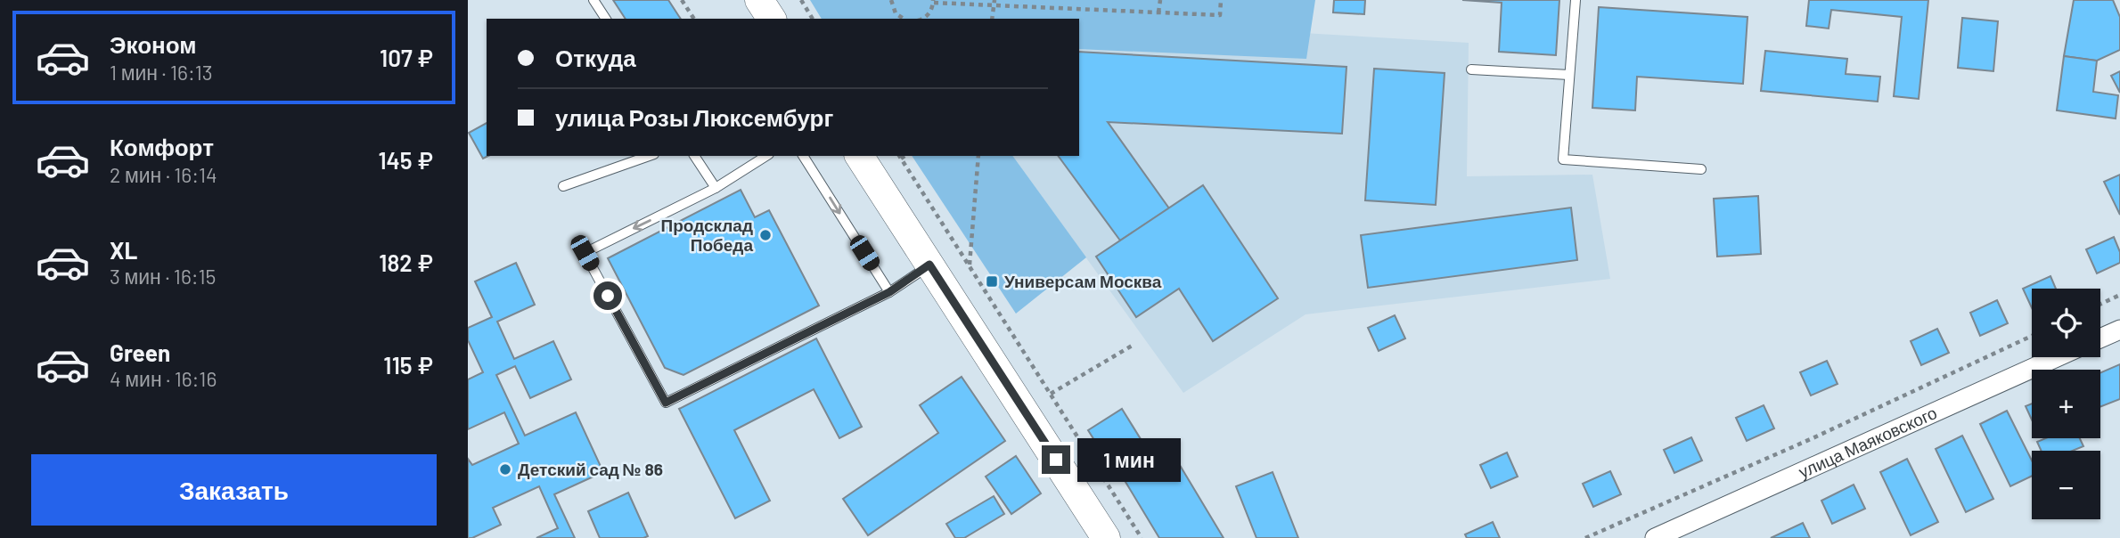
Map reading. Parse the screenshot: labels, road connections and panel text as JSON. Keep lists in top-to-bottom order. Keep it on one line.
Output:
{"streets":{"street":["улица Маяковского"]},"places":{"other":["Продсклад Победа","Детский сад № 86"],"transit":["Универсам Москва"]},"page":{"list":[{"name":"Эконом","note":"1 мин · 16:13","value":"107 ₽"},{"name":"Комфорт","note":"2 мин · 16:14","value":"145 ₽"},{"name":"XL","note":"3 мин · 16:15","value":"182 ₽"},{"name":"Green","note":"4 мин · 16:16","value":"115 ₽"}],"banner":["Откуда","улица Розы Люксембург"],"map_buttons":["+","−"],"bubble":"1 мин","buttons":"Заказать"}}
